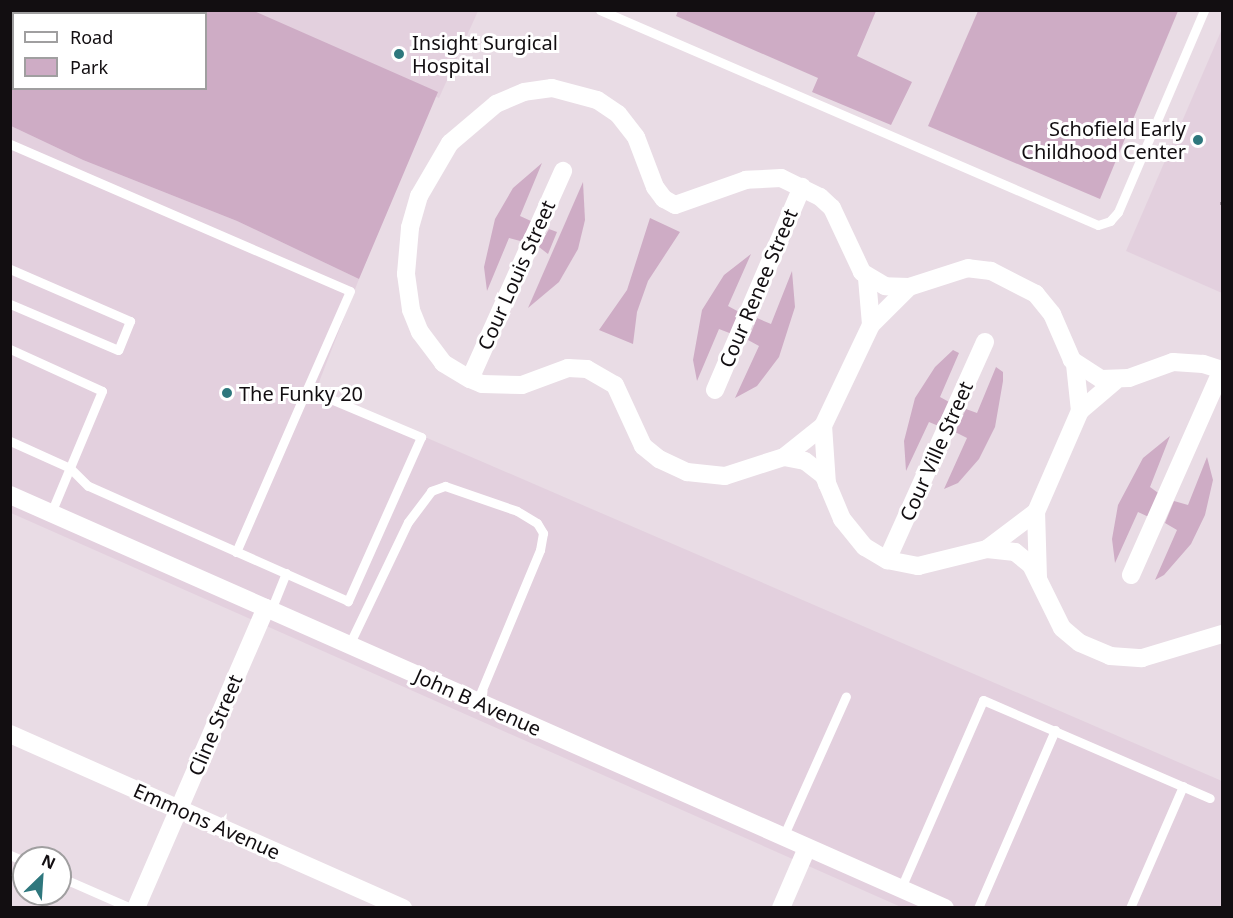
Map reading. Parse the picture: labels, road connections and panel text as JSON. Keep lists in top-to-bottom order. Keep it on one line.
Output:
{"streets":{"street":["Cour Louis Street","Cour Renee Street","Cour Ville Street","John B Avenue","Cline Street","Emmons Avenue"]},"crossings":[["John B Avenue","Cline Street"],["Cline Street","Emmons Avenue"]],"places":["Insight Surgical Hospital","Schofield Early Childhood Center","The Funky 20"],"legend":["Road","Park"],"north":"top right"}
